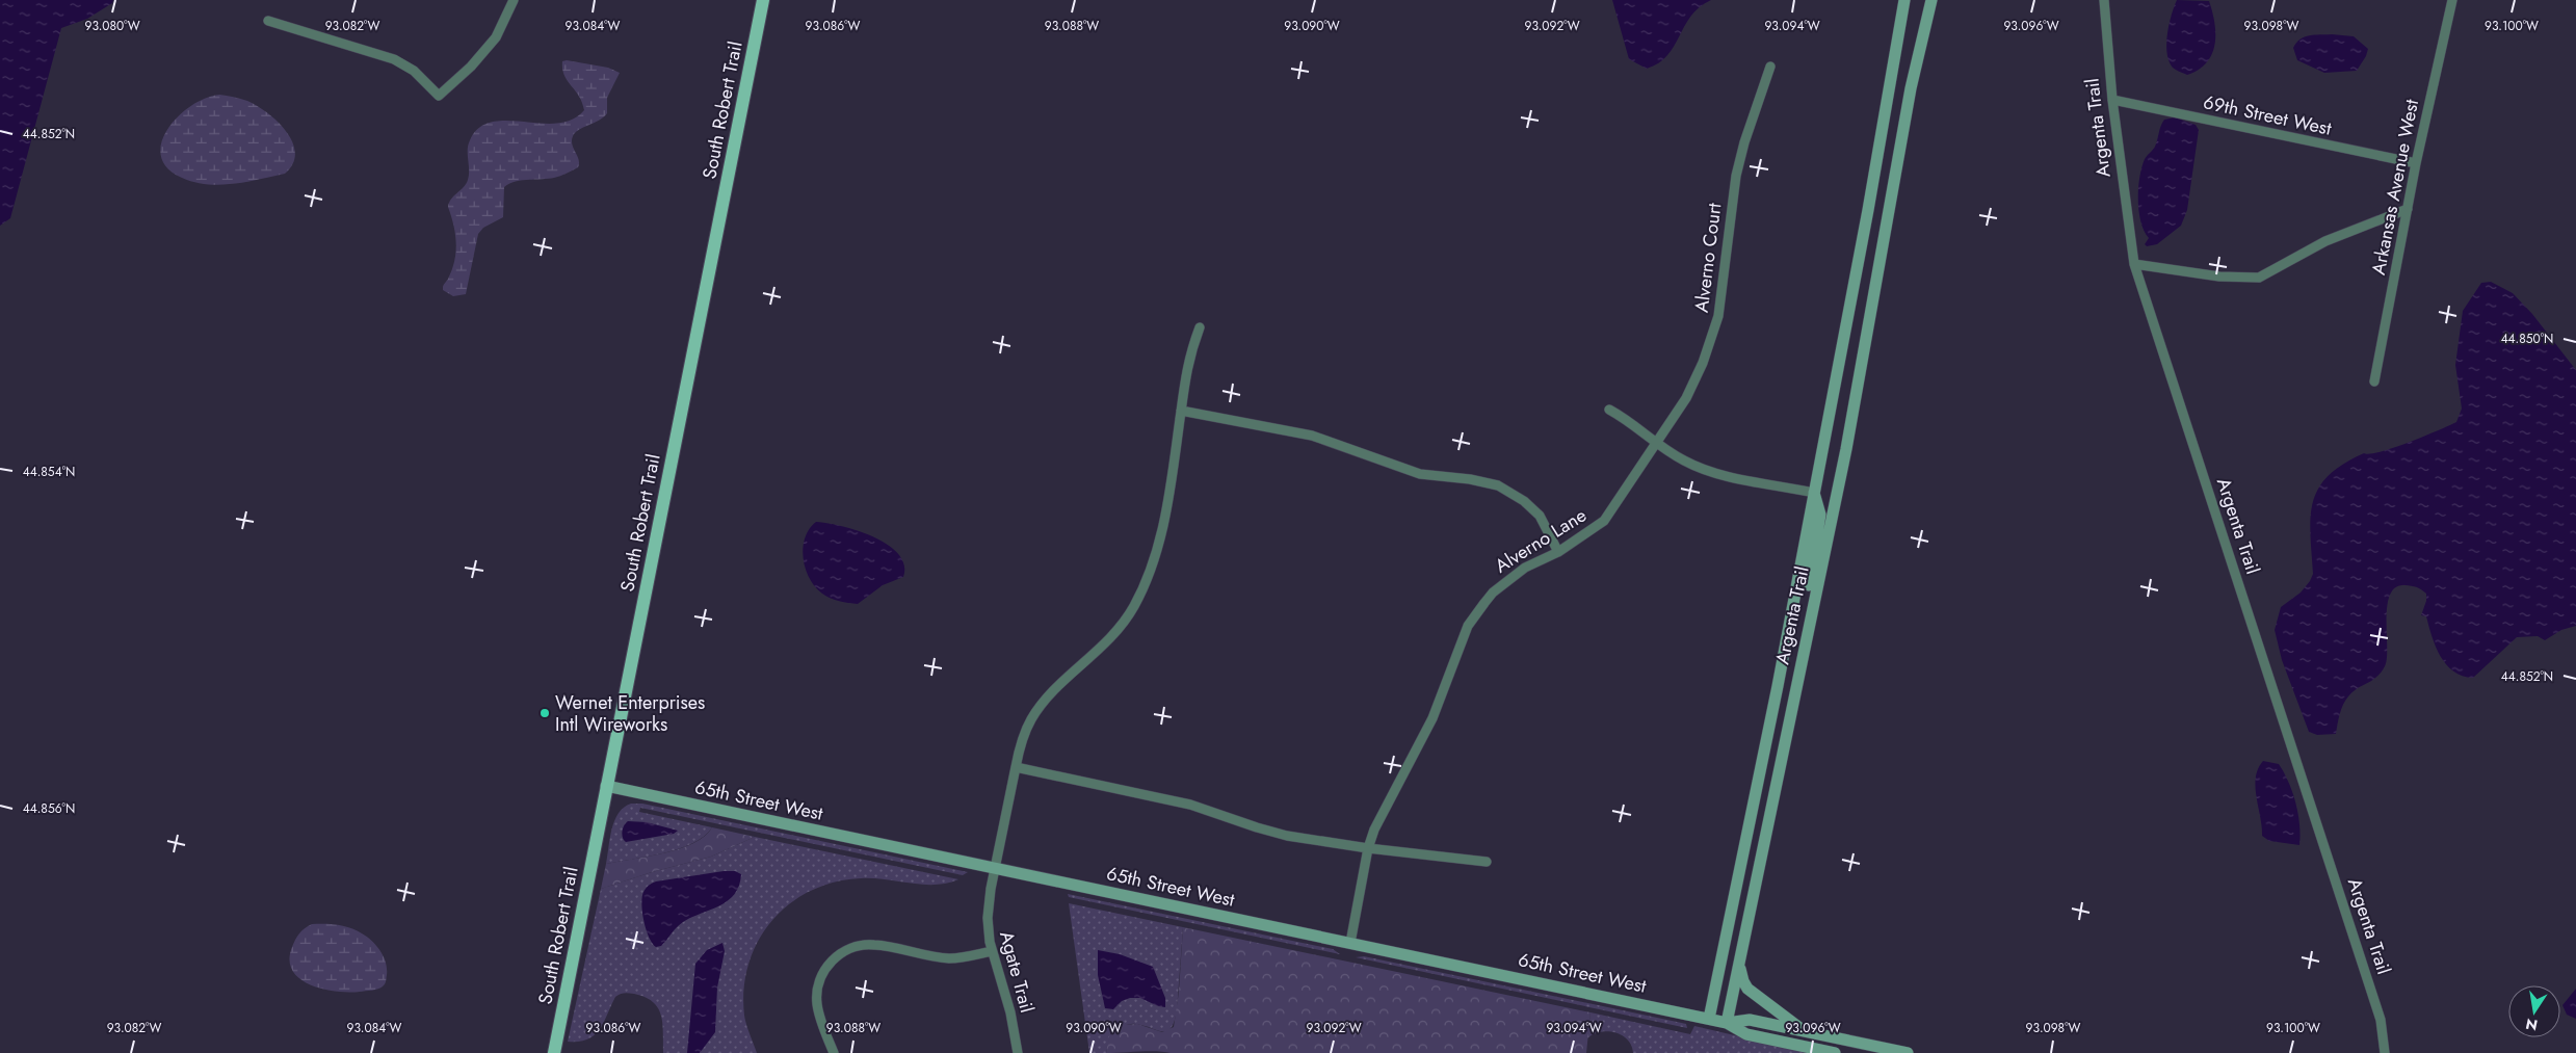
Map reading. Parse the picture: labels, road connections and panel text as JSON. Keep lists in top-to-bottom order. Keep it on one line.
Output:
{"streets":{"main road":["South Robert Trail"],"street":["69th Street West","Argenta Trail","Arkansas Avenue West","Alverno Court","Alverno Lane","65th Street West","Agate Trail"]},"crossings":[["South Robert Trail","65th Street West"],["69th Street West","Argenta Trail"],["69th Street West","Arkansas Avenue West"],["Argenta Trail","65th Street West"],["Alverno Court","Alverno Lane"],["Alverno Lane","65th Street West"],["65th Street West","Agate Trail"]],"places":["Wernet Enterprises Intl Wireworks"],"north":"bottom","coordinates":["93.080°W","93.082°W","93.084°W","93.086°W","93.088°W","93.090°W","93.092°W","93.094°W","93.096°W","93.098°W","93.100°W","44.852°N","44.850°N","44.854°N","44.856°N"]}
